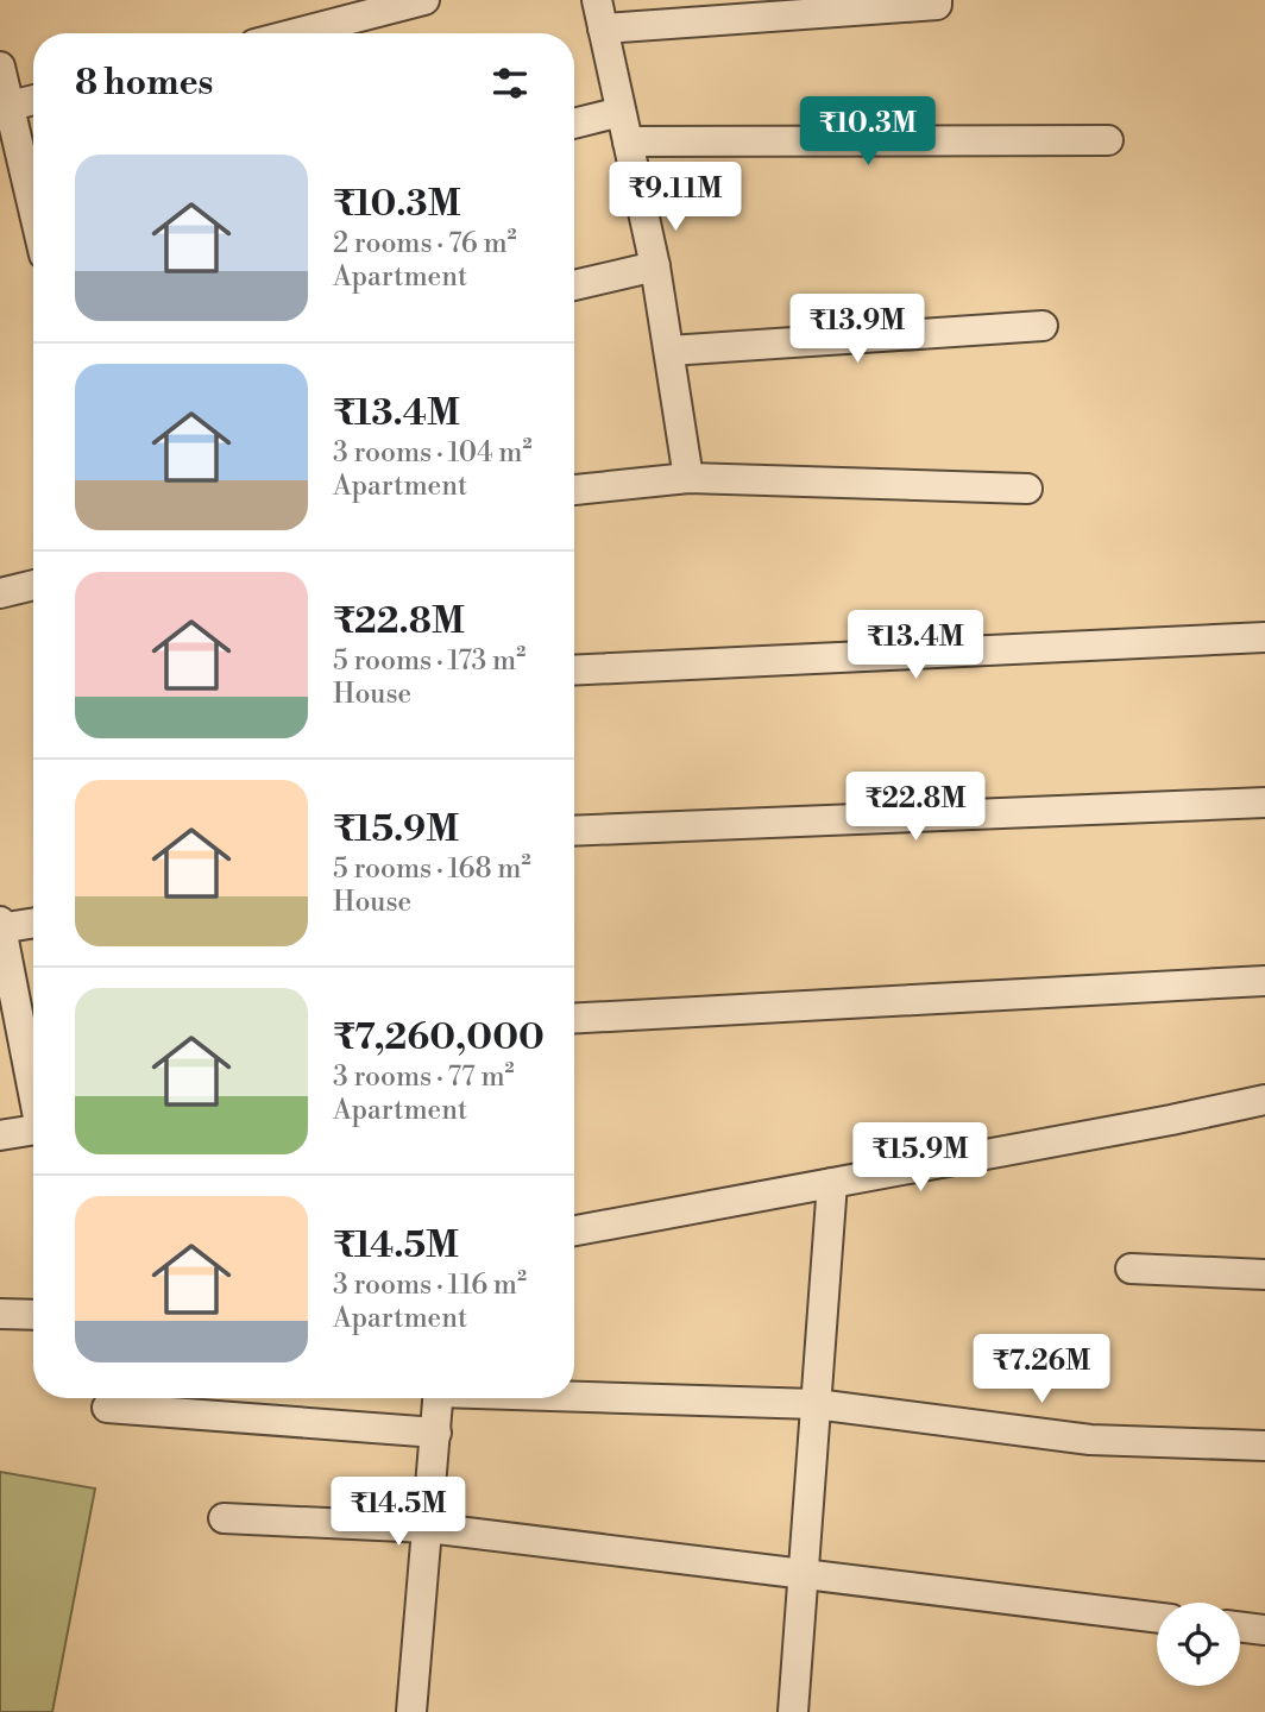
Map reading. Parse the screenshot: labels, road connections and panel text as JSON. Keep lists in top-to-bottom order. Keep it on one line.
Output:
{"page":{"heading":"8 homes","price":["₹10.3M","₹9.11M","₹13.9M","₹13.4M","₹22.8M","₹15.9M","₹7.26M","₹14.5M"],"list":[{"name":"₹10.3M","note":"2 rooms · 76 m² · Apartment"},{"name":"₹13.4M","note":"3 rooms · 104 m² · Apartment"},{"name":"₹22.8M","note":"5 rooms · 173 m² · House"},{"name":"₹15.9M","note":"5 rooms · 168 m² · House"},{"name":"₹7,260,000","note":"3 rooms · 77 m² · Apartment"},{"name":"₹14.5M","note":"3 rooms · 116 m² · Apartment"}]}}
